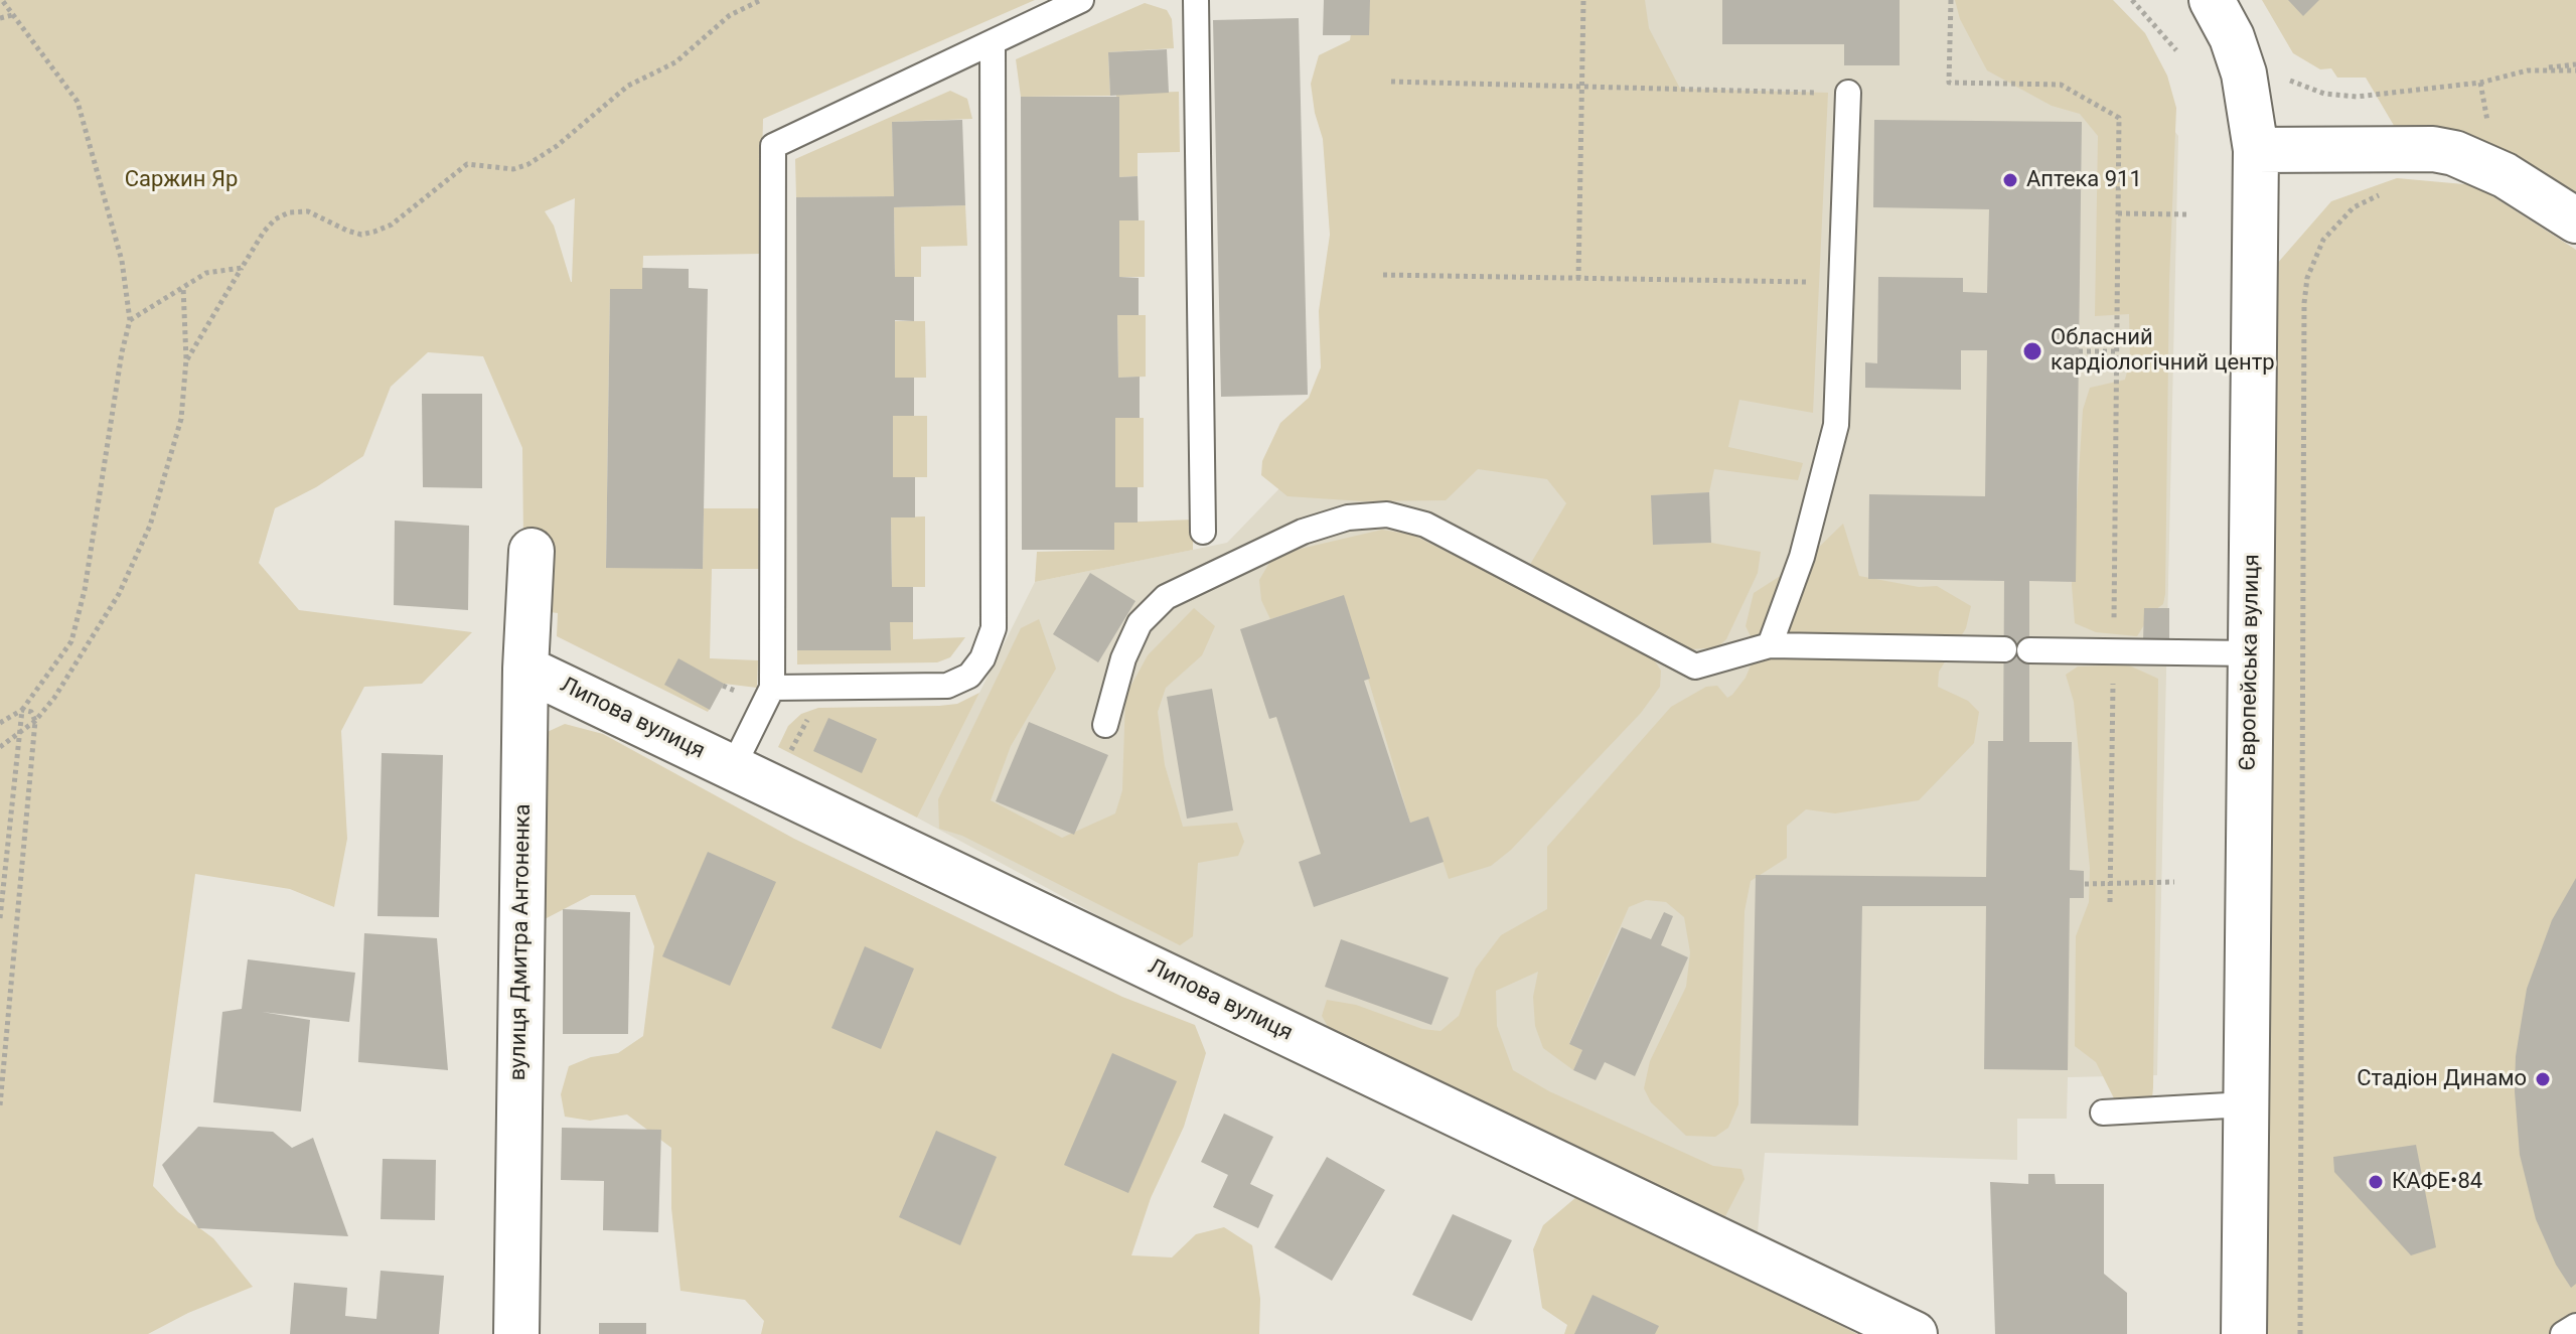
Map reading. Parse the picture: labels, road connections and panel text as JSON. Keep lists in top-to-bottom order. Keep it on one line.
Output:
{"streets":{"street":["Європейська вулиця","Липова вулиця","вулиця Дмитра Антоненка"]},"crossings":[["Липова вулиця","вулиця Дмитра Антоненка"]],"parks":["Саржин Яр"],"places":["Аптека 911","Обласний кардiологiчний центр","Стадіон Динамо","КАФЕ•84"]}
